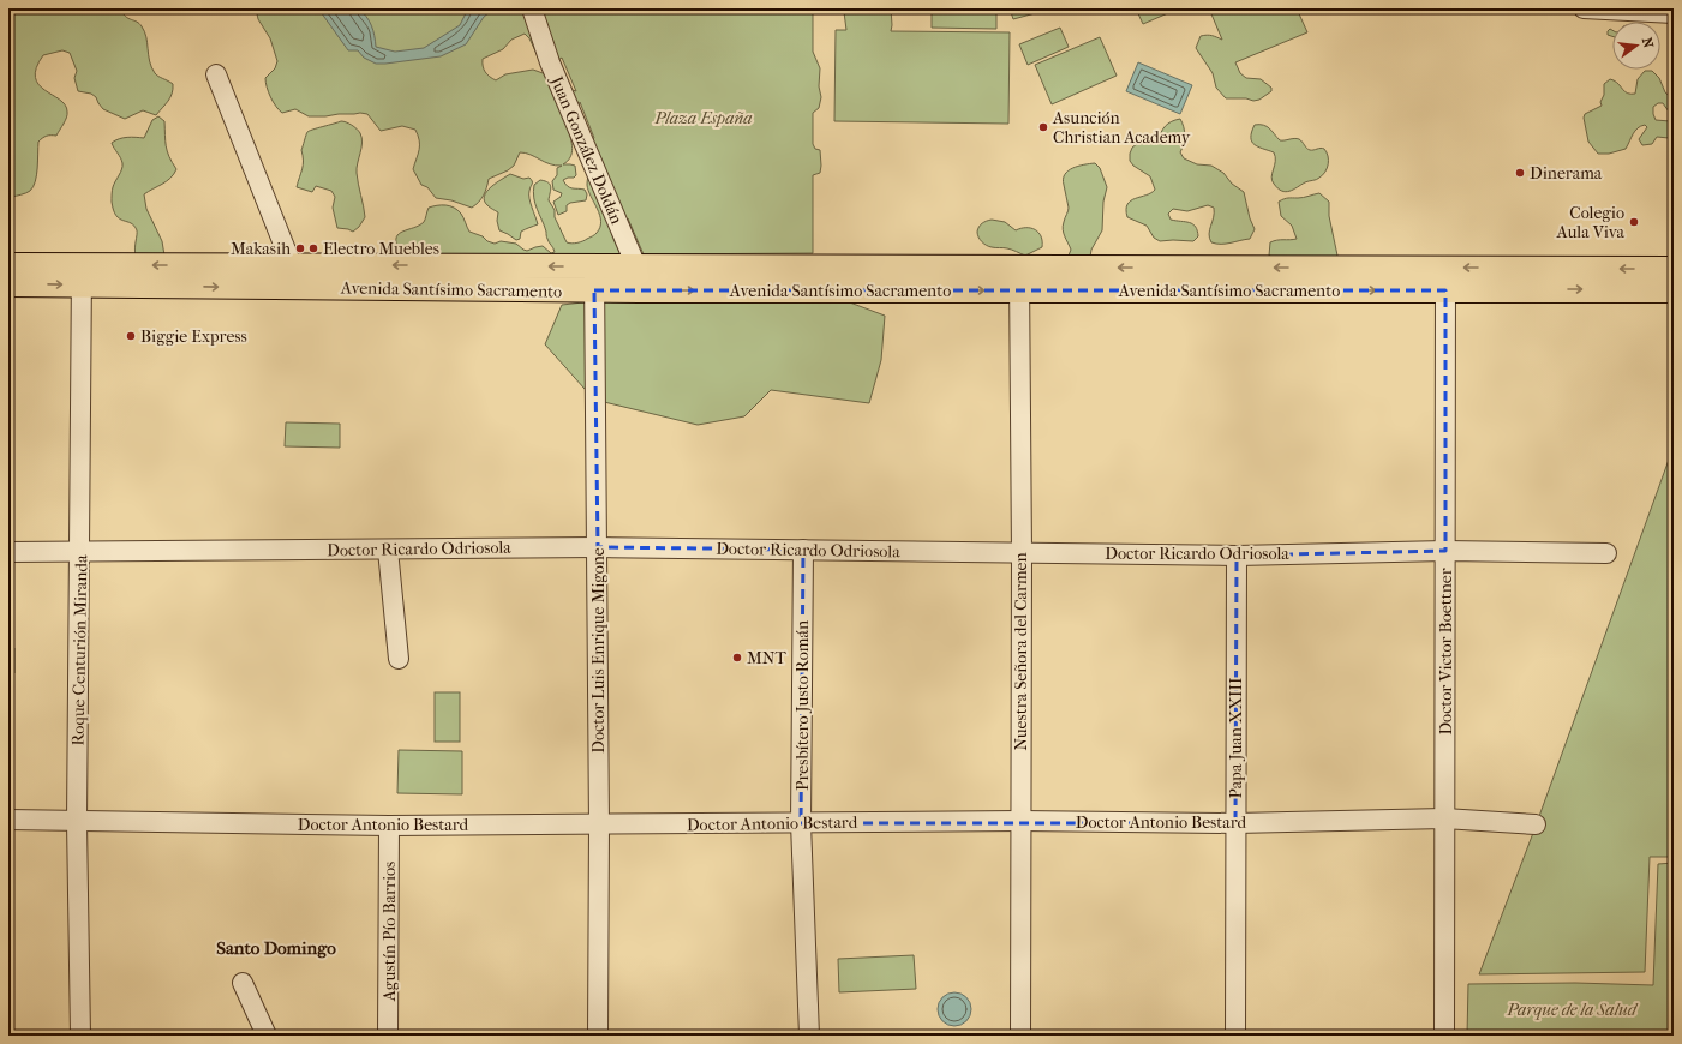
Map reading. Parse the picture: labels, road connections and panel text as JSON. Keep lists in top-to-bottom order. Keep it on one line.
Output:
{"streets":{"main road":["Avenida Santísimo Sacramento"],"street":["Juan González Doldán","Doctor Ricardo Odriosola","Roque Centurión Miranda","Doctor Luis Enrique Migone","Nuestra Señora del Carmen","Doctor Victor Boettner","Presbítero Justo Román","Papa Juan XXIII","Doctor Antonio Bestard","Agustín Pío Barrios"]},"crossings":[["Juan González Doldán","Avenida Santísimo Sacramento"],["Avenida Santísimo Sacramento","Roque Centurión Miranda"],["Avenida Santísimo Sacramento","Doctor Luis Enrique Migone"],["Avenida Santísimo Sacramento","Nuestra Señora del Carmen"],["Avenida Santísimo Sacramento","Doctor Victor Boettner"],["Doctor Ricardo Odriosola","Roque Centurión Miranda"],["Doctor Ricardo Odriosola","Doctor Luis Enrique Migone"],["Doctor Ricardo Odriosola","Nuestra Señora del Carmen"],["Doctor Ricardo Odriosola","Doctor Victor Boettner"],["Doctor Ricardo Odriosola","Presbítero Justo Román"],["Doctor Ricardo Odriosola","Papa Juan XXIII"],["Roque Centurión Miranda","Doctor Antonio Bestard"],["Doctor Luis Enrique Migone","Doctor Antonio Bestard"],["Nuestra Señora del Carmen","Doctor Antonio Bestard"],["Doctor Victor Boettner","Doctor Antonio Bestard"],["Presbítero Justo Román","Doctor Antonio Bestard"],["Papa Juan XXIII","Doctor Antonio Bestard"],["Doctor Antonio Bestard","Agustín Pío Barrios"]],"districts":["Santo Domingo"],"parks":["Plaza España","Parque de la Salud"],"places":["Asunción Christian Academy","Dinerama","Colegio Aula Viva","Makasih","Electro Muebles","Biggie Express","MNT"],"north":"right"}
